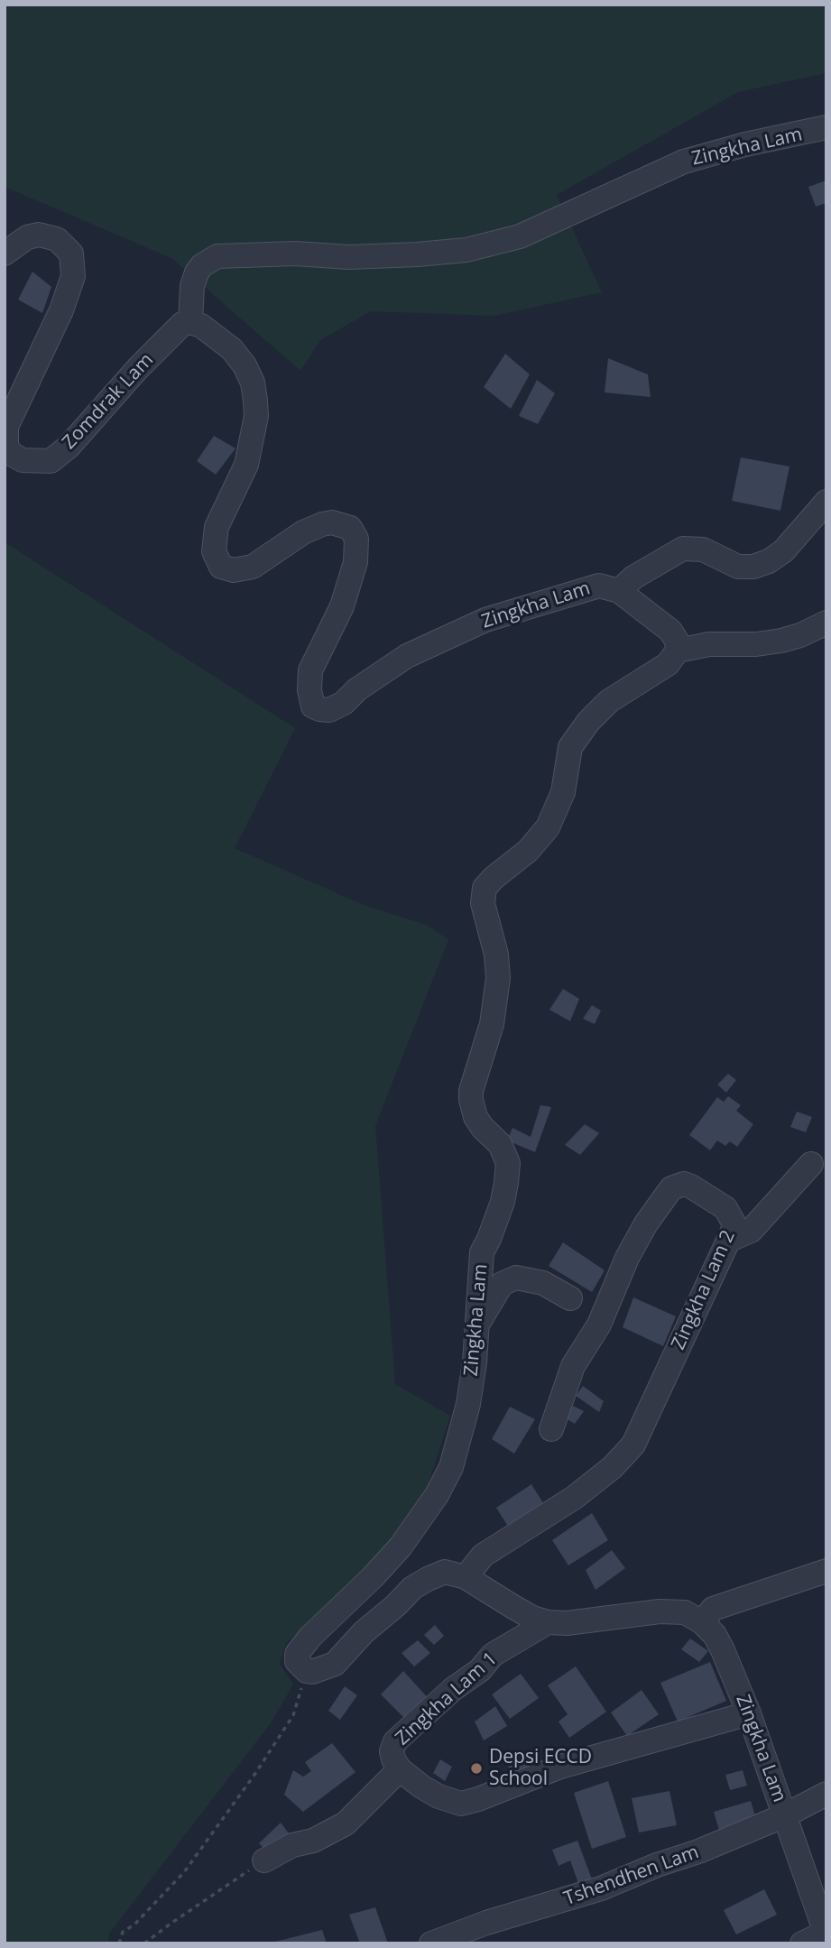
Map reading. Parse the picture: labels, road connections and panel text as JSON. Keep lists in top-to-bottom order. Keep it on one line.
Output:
{"streets":{"street":["Zingkha Lam","Zomdrak Lam","Zingkha Lam 2","Zingkha Lam 1","Tshendhen Lam"]},"crossings":[["Zingkha Lam","Zomdrak Lam"],["Zingkha Lam","Zingkha Lam 1"],["Zingkha Lam","Tshendhen Lam"]],"places":["Depsi ECCD School"]}
